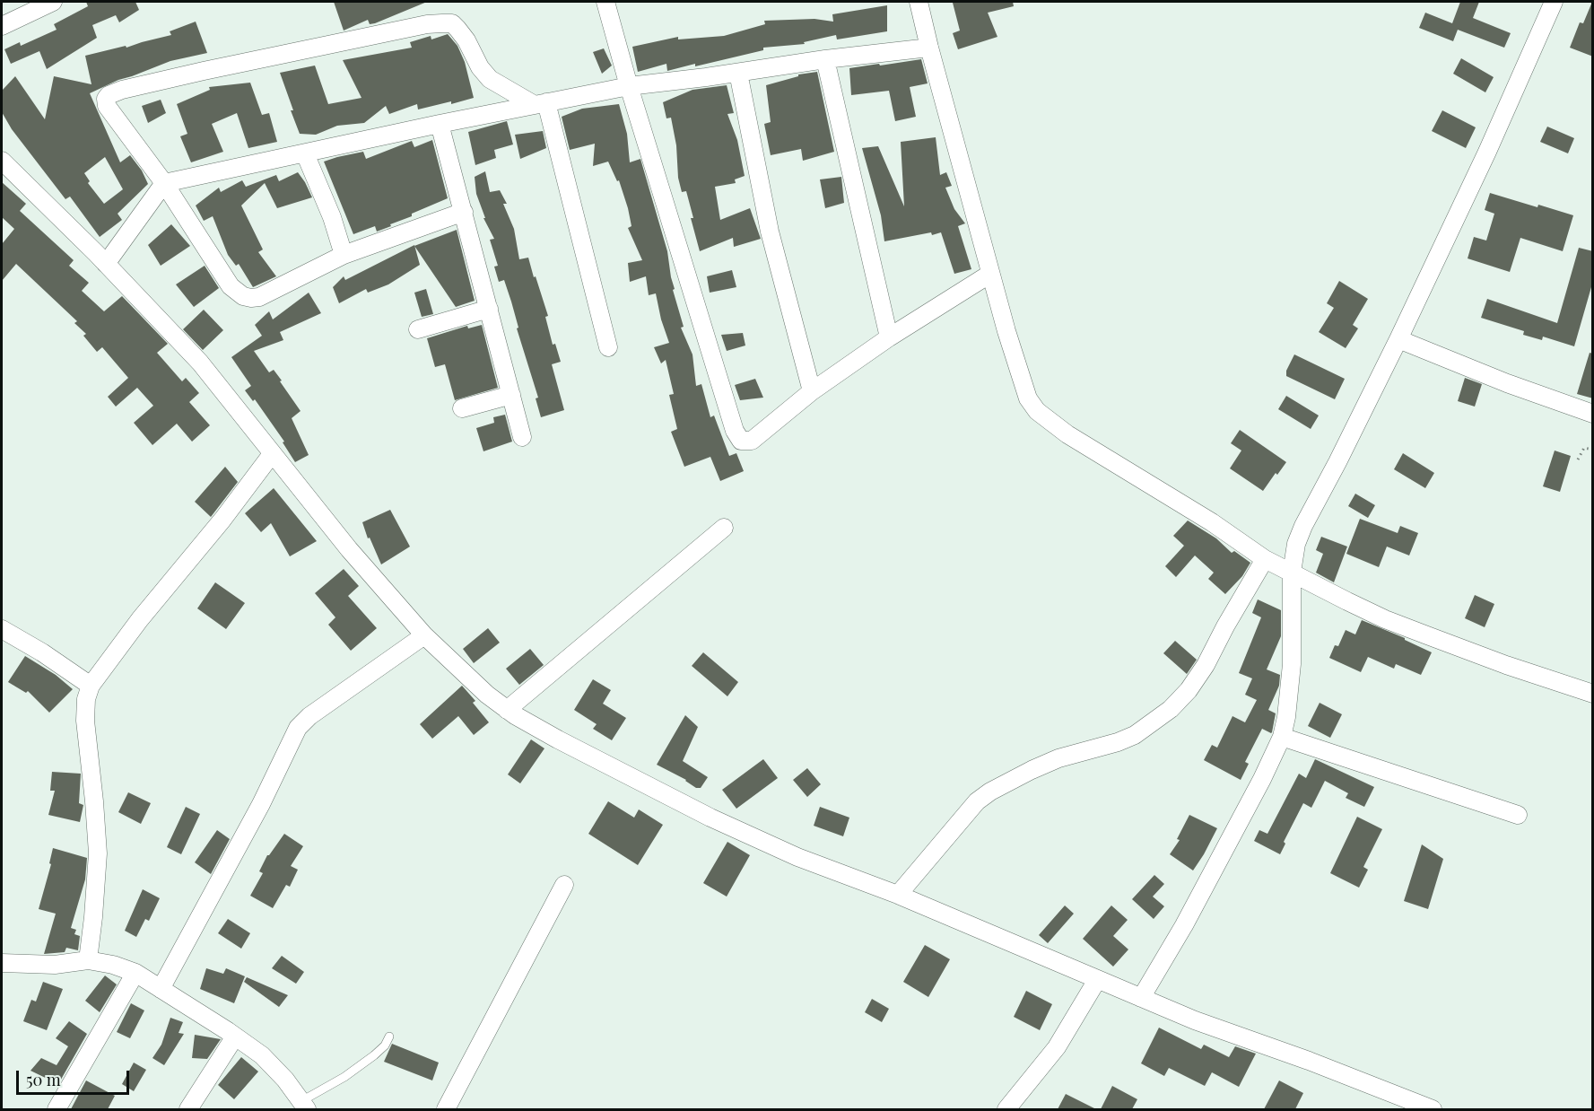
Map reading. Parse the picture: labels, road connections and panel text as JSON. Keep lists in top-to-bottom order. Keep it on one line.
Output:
{"scale_bar":"50 m"}
